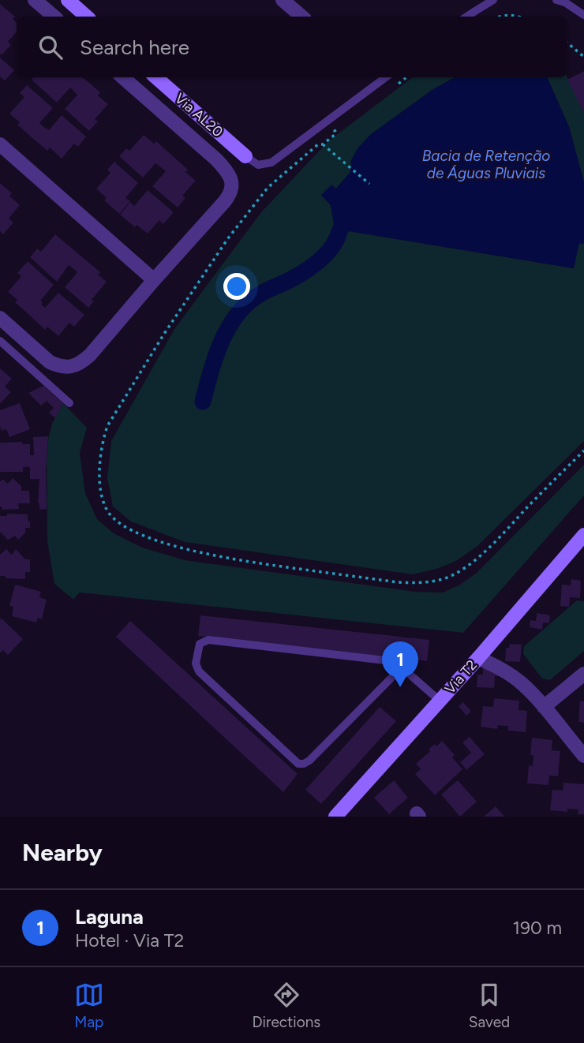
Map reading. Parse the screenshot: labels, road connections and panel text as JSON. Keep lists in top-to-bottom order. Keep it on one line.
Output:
{"streets":{"street":["Via AL20","Via T2"]},"water":["Bacia de Retenção de Águas Pluviais"],"page":{"search":"Search here","pins":"1","heading":"Nearby","list":[{"mark":"1","name":"Laguna","note":"Hotel · Via T2","value":"190 m"}],"nav":["Map","Directions","Saved"]}}
